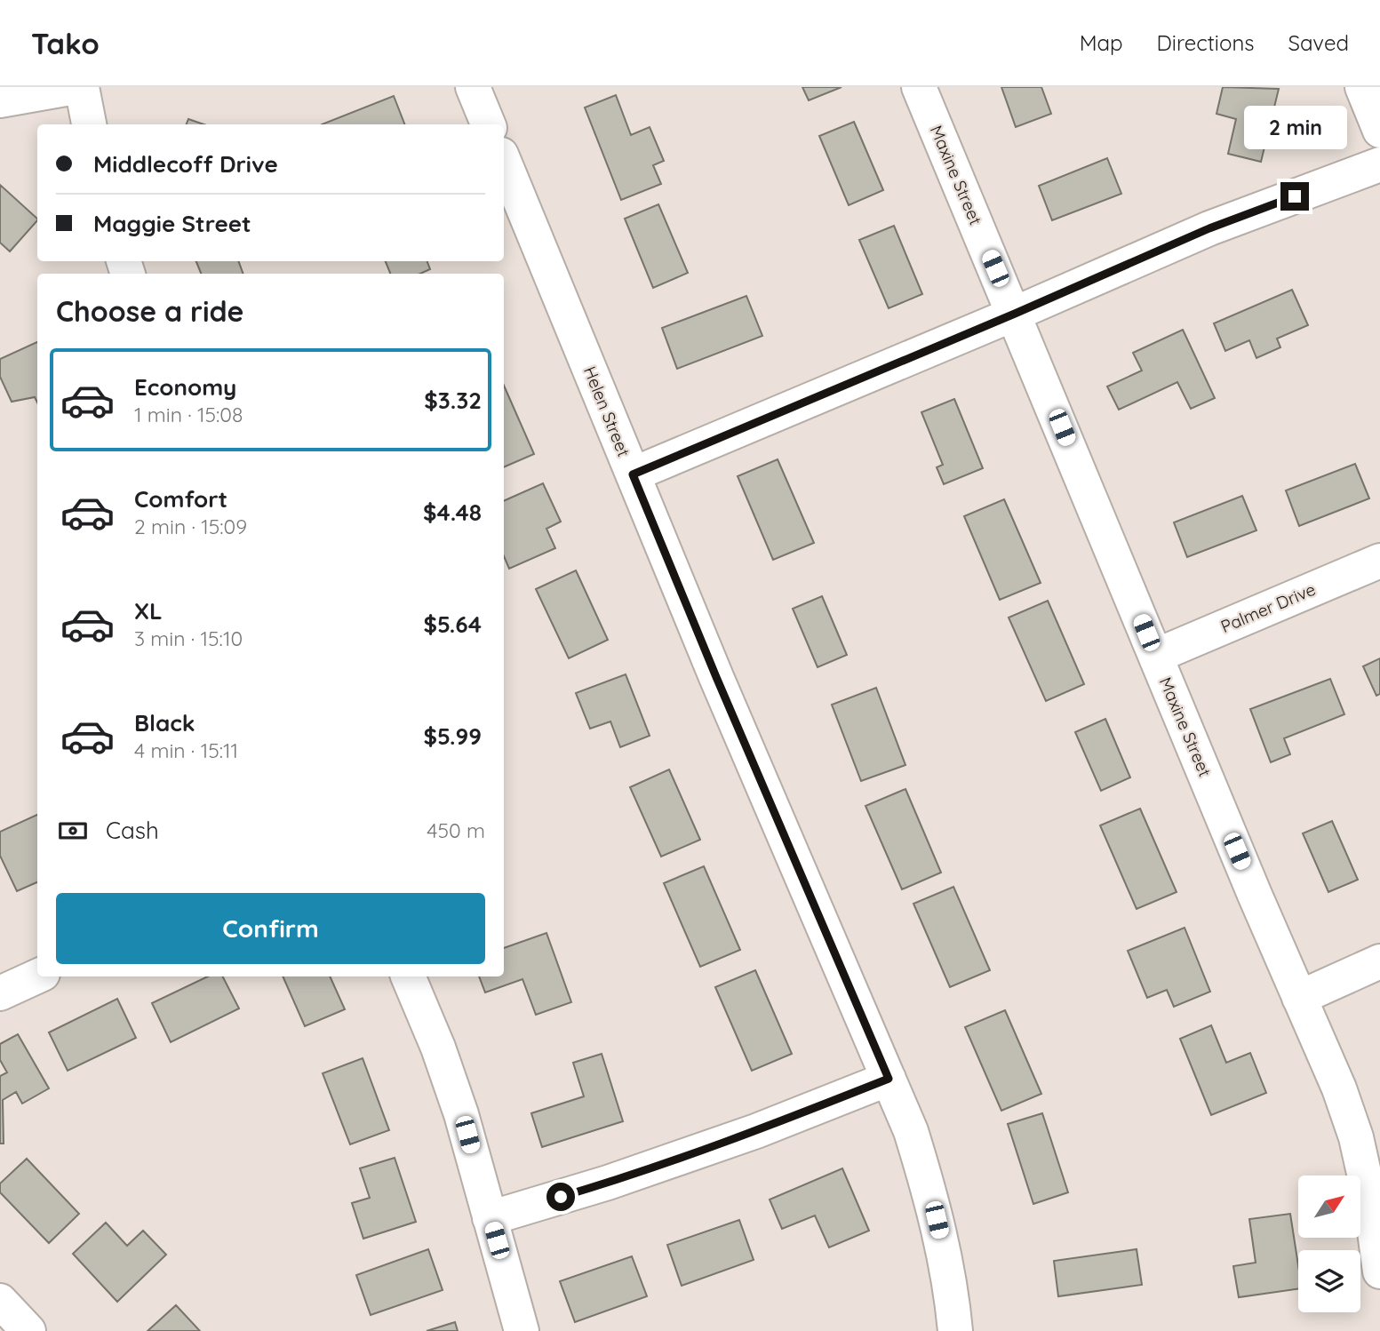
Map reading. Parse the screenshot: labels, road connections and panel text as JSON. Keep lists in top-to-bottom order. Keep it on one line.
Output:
{"streets":{"street":["Maxine Street","Helen Street","Palmer Drive"]},"crossings":[["Maxine Street","Palmer Drive"]],"north":"top right","page":{"header":"Tako","nav":["Map","Directions","Saved"],"bubble":"2 min","banner":["Middlecoff Drive","Maggie Street"],"heading":"Choose a ride","list":[{"name":"Economy","note":"1 min · 15:08","value":"$3.32"},{"name":"Comfort","note":"2 min · 15:09","value":"$4.48"},{"name":"XL","note":"3 min · 15:10","value":"$5.64"},{"name":"Black","note":"4 min · 15:11","value":"$5.99"}],"pay":["Cash","450 m"],"buttons":"Confirm"}}
